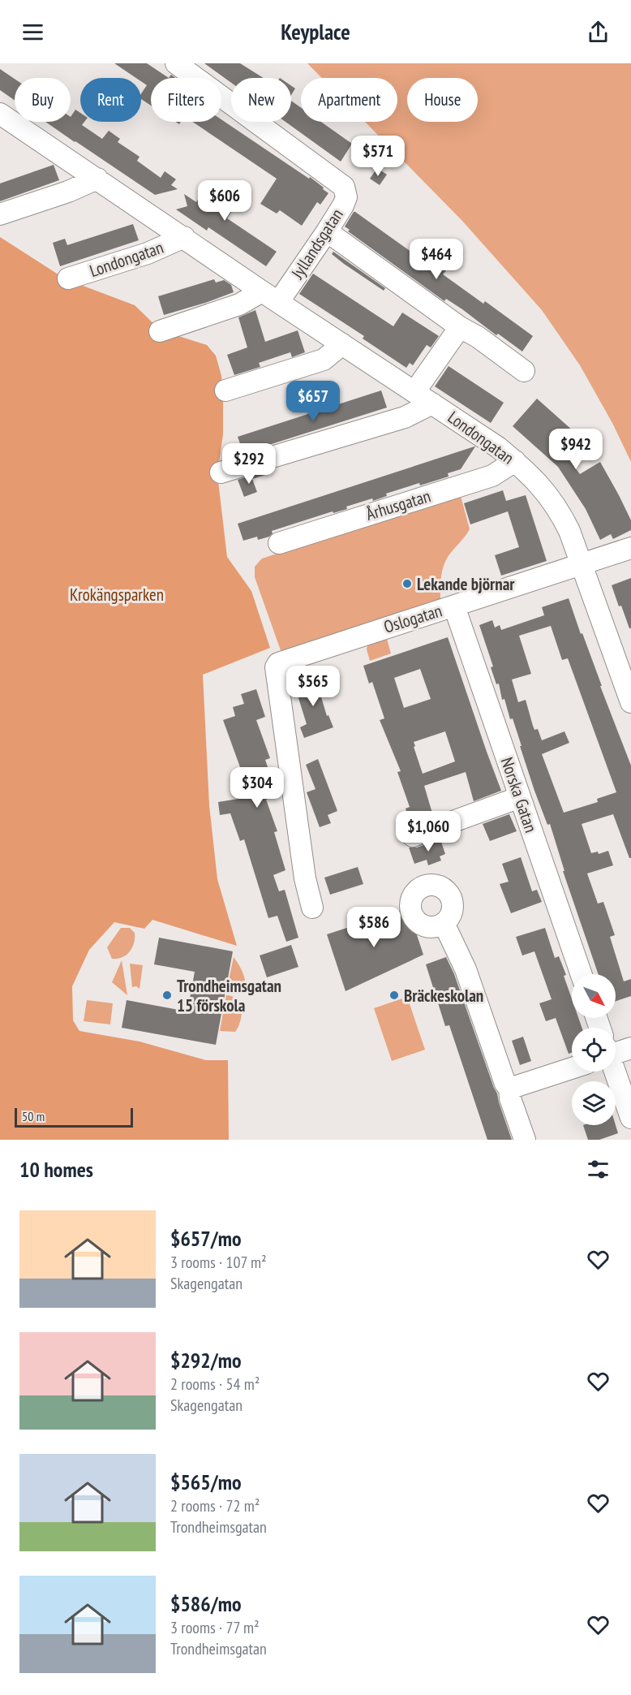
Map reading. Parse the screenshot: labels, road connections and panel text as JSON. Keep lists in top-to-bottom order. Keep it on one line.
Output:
{"streets":{"street":["Jyllandsgatan","Londongatan","Århusgatan","Oslogatan","Norska Gatan"]},"crossings":[["Jyllandsgatan","Londongatan"],["Londongatan","Århusgatan"],["Londongatan","Oslogatan"],["Oslogatan","Norska Gatan"]],"parks":["Krokängsparken"],"places":["Lekande björnar","Trondheimsgatan 15 förskola","Bräckeskolan"],"scale_bar":"50 m","north":"bottom right","page":{"header":"Keyplace","chip":["Buy","Rent","Filters","New","Apartment","House"],"price":["$571","$606","$464","$657","$942","$292","$565","$304","$1,060","$586"],"scale":"50 m","heading":"10 homes","list":[{"name":"$657/mo","note":"3 rooms · 107 m² · Skagengatan"},{"name":"$292/mo","note":"2 rooms · 54 m² · Skagengatan"},{"name":"$565/mo","note":"2 rooms · 72 m² · Trondheimsgatan"},{"name":"$586/mo","note":"3 rooms · 77 m² · Trondheimsgatan"}]}}
